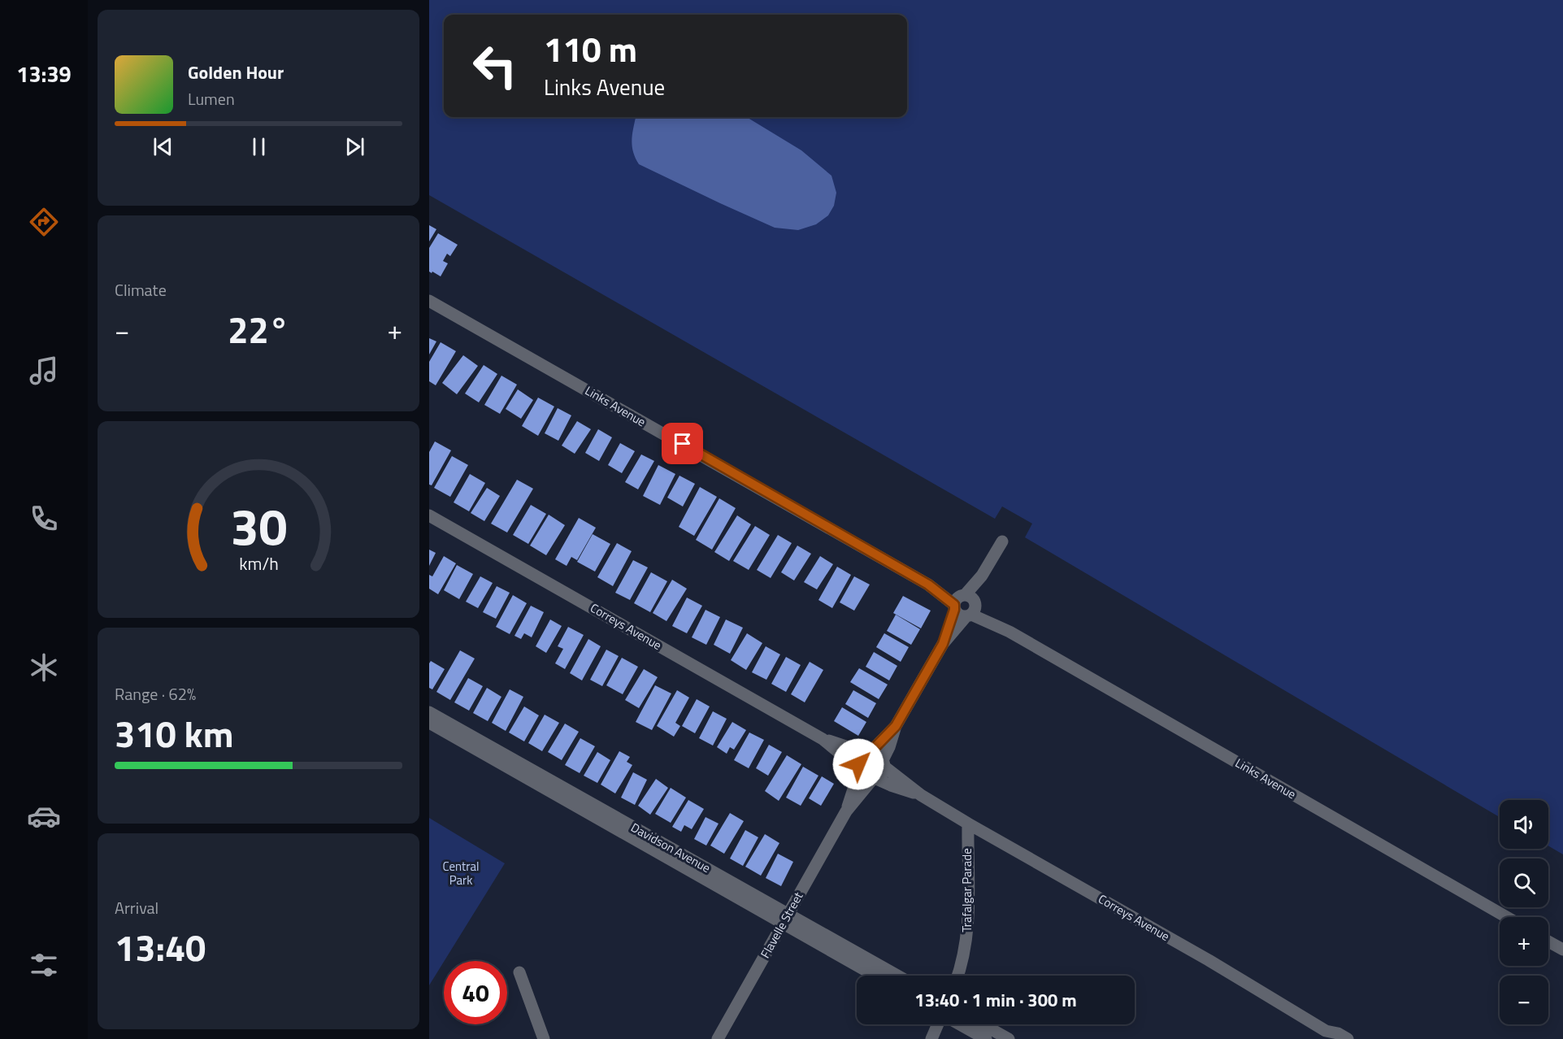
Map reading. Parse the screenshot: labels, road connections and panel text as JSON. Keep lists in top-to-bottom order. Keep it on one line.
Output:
{"streets":{"street":["Links Avenue","Correys Avenue","Davidson Avenue","Trafalgar Parade","Flavelle Street"]},"crossings":[["Correys Avenue","Trafalgar Parade"],["Correys Avenue","Flavelle Street"],["Davidson Avenue","Flavelle Street"]],"parks":["Central Park"],"page":{"tabs":"13:39","turn":["110 m","Links Avenue"],"song":["Golden Hour","Lumen"],"tile":["Climate",["Range · 62%","310 km"],["Arrival","13:40"]],"heat":["−","22°","+"],"map_buttons":["+","−"],"limit":"40","trip":"13:40 · 1 min · 300 m","gauge":["30","km/h"]}}
